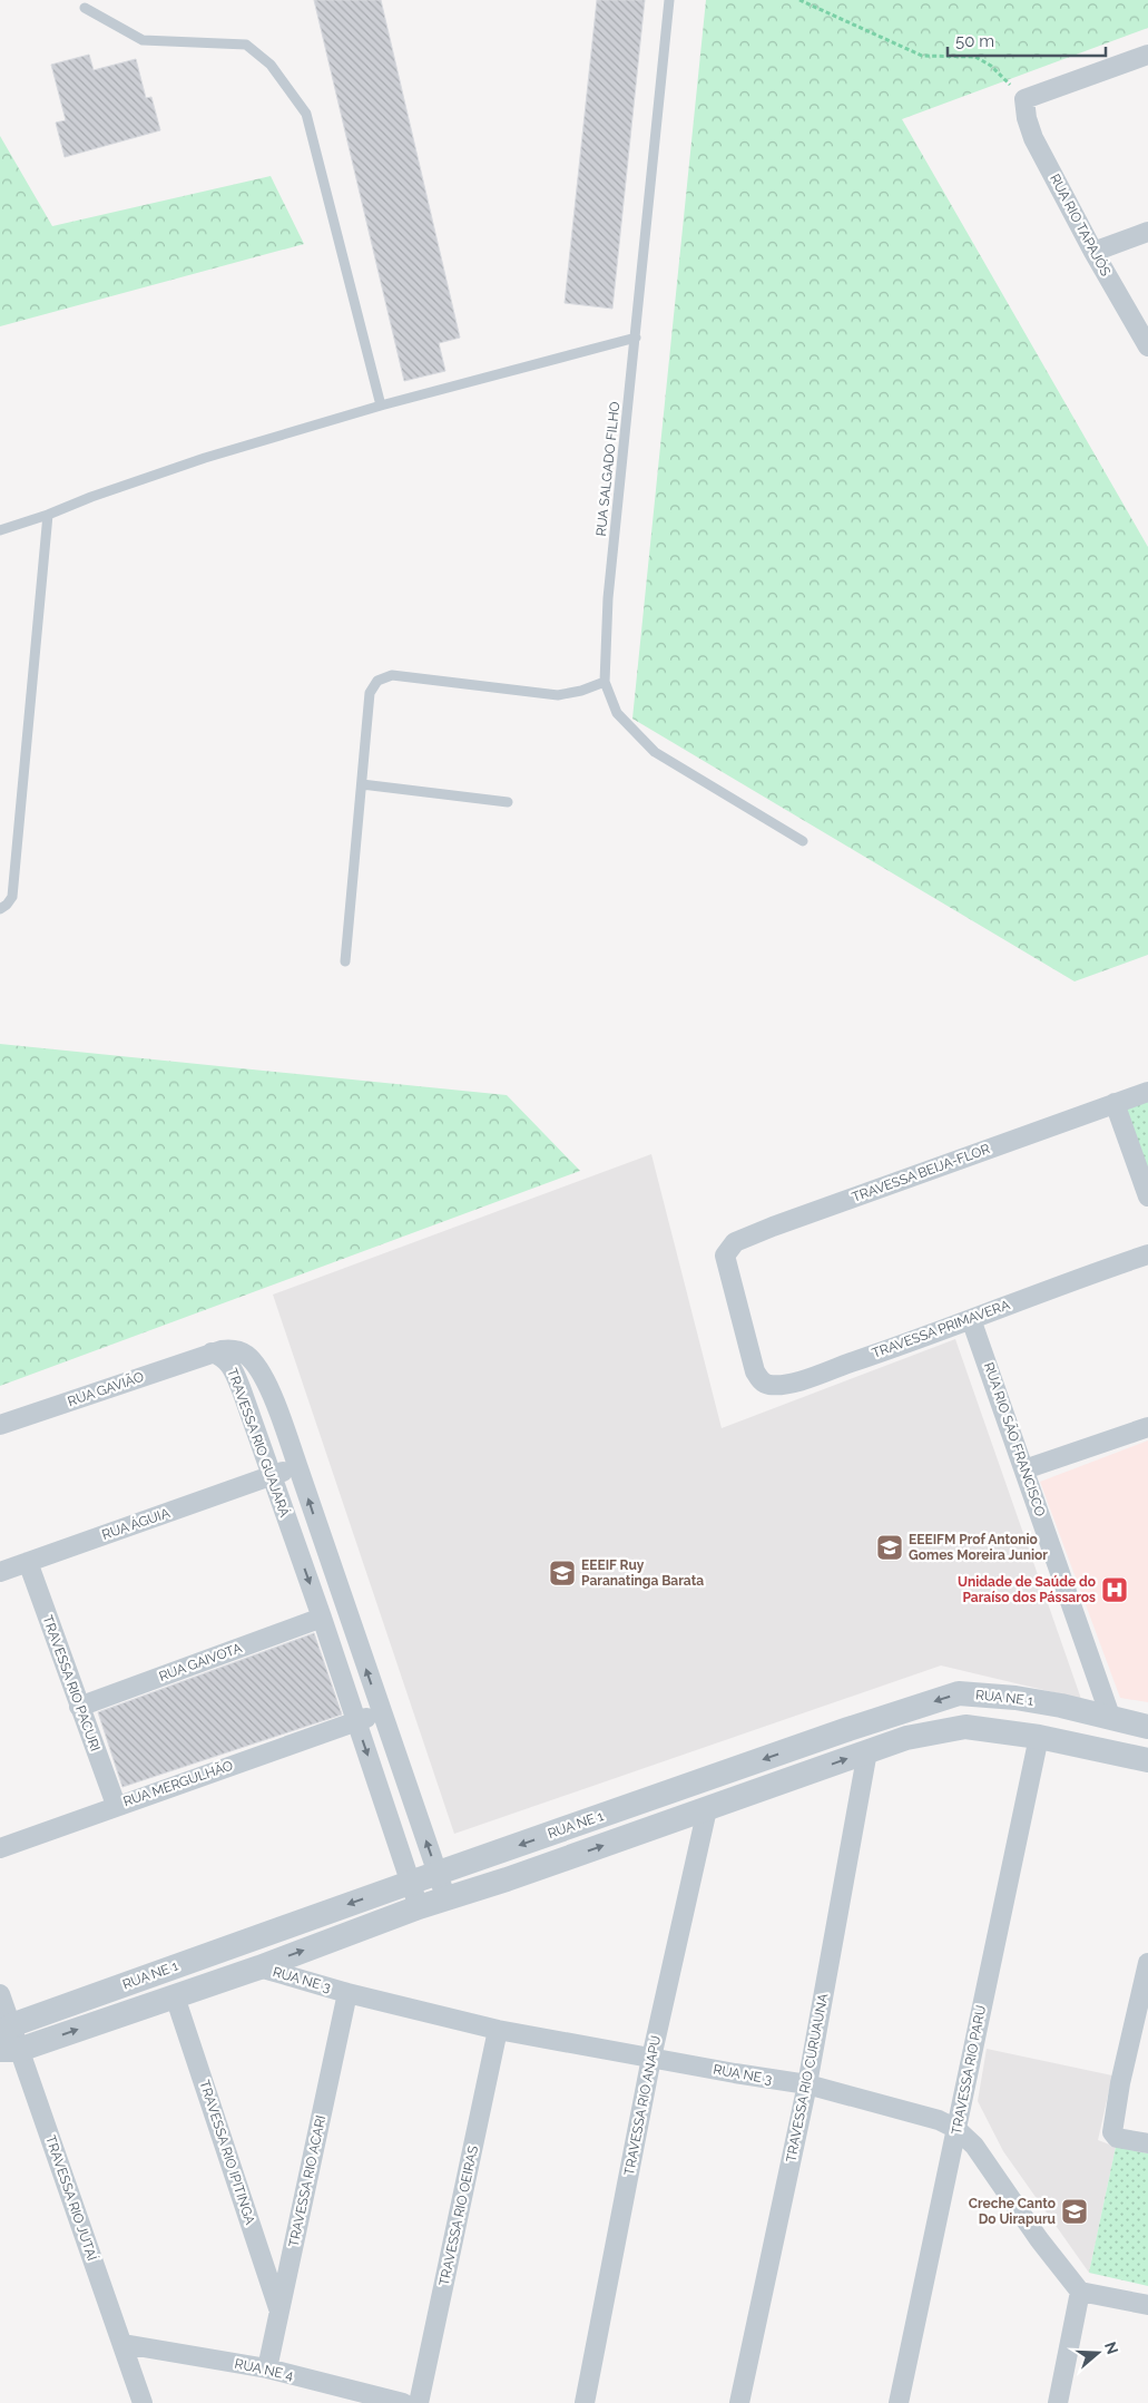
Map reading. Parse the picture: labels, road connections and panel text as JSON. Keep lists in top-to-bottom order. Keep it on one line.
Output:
{"streets":{"street":["RUA RIO TAPAJÓS","TRAVESSA BEIJA-FLOR","TRAVESSA PRIMAVERA","RUA GAVIÃO","RUA RIO SÃO FRANCISCO","TRAVESSA RIO GUAJARÁ","RUA ÁGUIA","RUA GAIVOTA","TRAVESSA RIO PACURI","RUA NE 1","RUA MERGULHÃO","RUA NE 3","TRAVESSA RIO PARU","TRAVESSA RIO CURUAUNA","TRAVESSA RIO ANAPU","TRAVESSA RIO IPITINGA","TRAVESSA RIO ACARI","TRAVESSA RIO JUTAÍ","TRAVESSA RIO OEIRAS","RUA NE 4"],"lane":["RUA SALGADO FILHO"]},"crossings":[["TRAVESSA BEIJA-FLOR","TRAVESSA PRIMAVERA"],["TRAVESSA PRIMAVERA","RUA RIO SÃO FRANCISCO"],["RUA GAVIÃO","TRAVESSA RIO GUAJARÁ"],["RUA RIO SÃO FRANCISCO","RUA NE 1"],["TRAVESSA RIO GUAJARÁ","RUA ÁGUIA"],["TRAVESSA RIO GUAJARÁ","RUA GAIVOTA"],["TRAVESSA RIO GUAJARÁ","RUA NE 1"],["TRAVESSA RIO GUAJARÁ","RUA MERGULHÃO"],["RUA ÁGUIA","TRAVESSA RIO PACURI"],["RUA GAIVOTA","TRAVESSA RIO PACURI"],["TRAVESSA RIO PACURI","RUA MERGULHÃO"],["RUA NE 1","RUA NE 3"],["RUA NE 1","TRAVESSA RIO PARU"],["RUA NE 1","TRAVESSA RIO CURUAUNA"],["RUA NE 1","TRAVESSA RIO ANAPU"],["RUA NE 1","TRAVESSA RIO IPITINGA"],["RUA NE 1","TRAVESSA RIO JUTAÍ"],["RUA NE 3","TRAVESSA RIO PARU"],["RUA NE 3","TRAVESSA RIO CURUAUNA"],["RUA NE 3","TRAVESSA RIO ANAPU"],["RUA NE 3","TRAVESSA RIO ACARI"],["RUA NE 3","TRAVESSA RIO OEIRAS"],["TRAVESSA RIO IPITINGA","TRAVESSA RIO ACARI"],["TRAVESSA RIO ACARI","RUA NE 4"],["TRAVESSA RIO JUTAÍ","RUA NE 4"]],"places":{"school or university":["EEEIFM Prof Antonio Gomes Moreira Junior","EEEIF Ruy Paranatinga Barata","Creche Canto Do Uirapuru"],"hospital":["Unidade de Saúde do Paraíso dos Pássaros"]},"scale_bar":"50 m","north":"right"}
